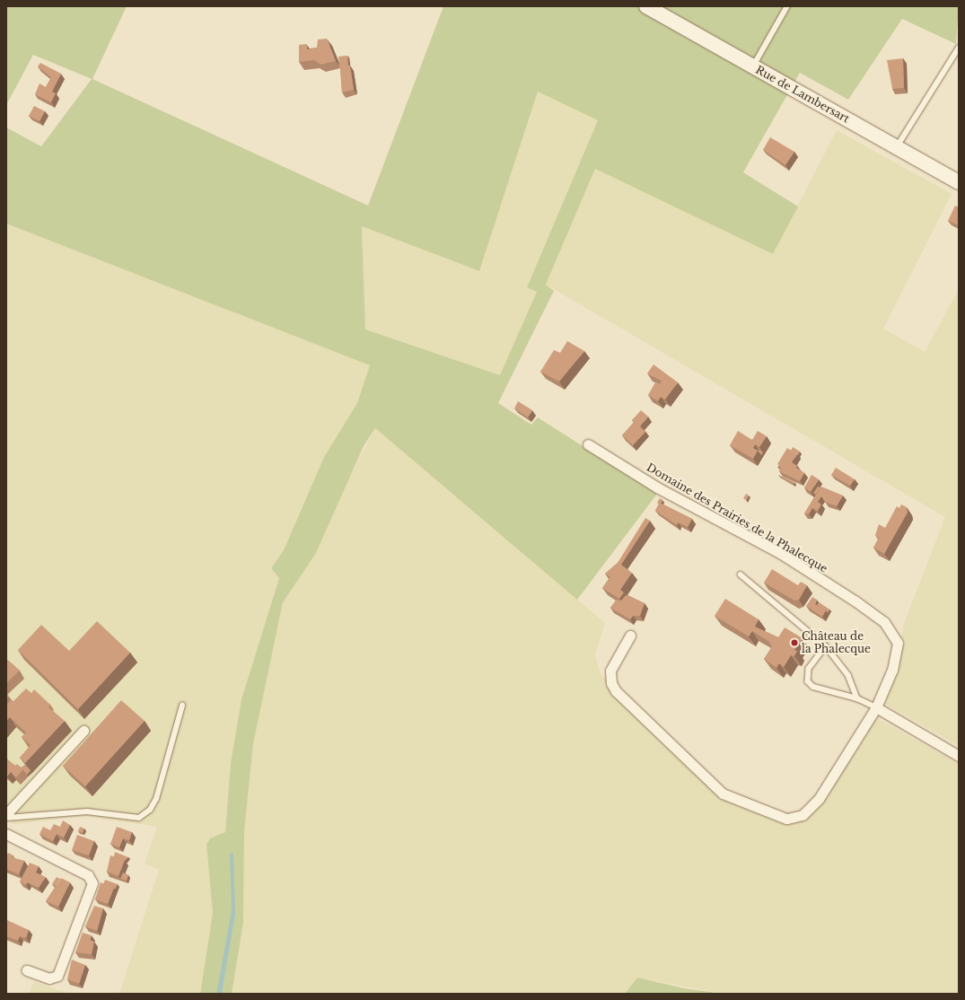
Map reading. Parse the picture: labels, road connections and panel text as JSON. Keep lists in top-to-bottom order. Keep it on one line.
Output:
{"streets":{"main road":["Rue de Lambersart"],"street":["Domaine des Prairies de la Phalecque"]},"places":["Château de la Phalecque"]}
